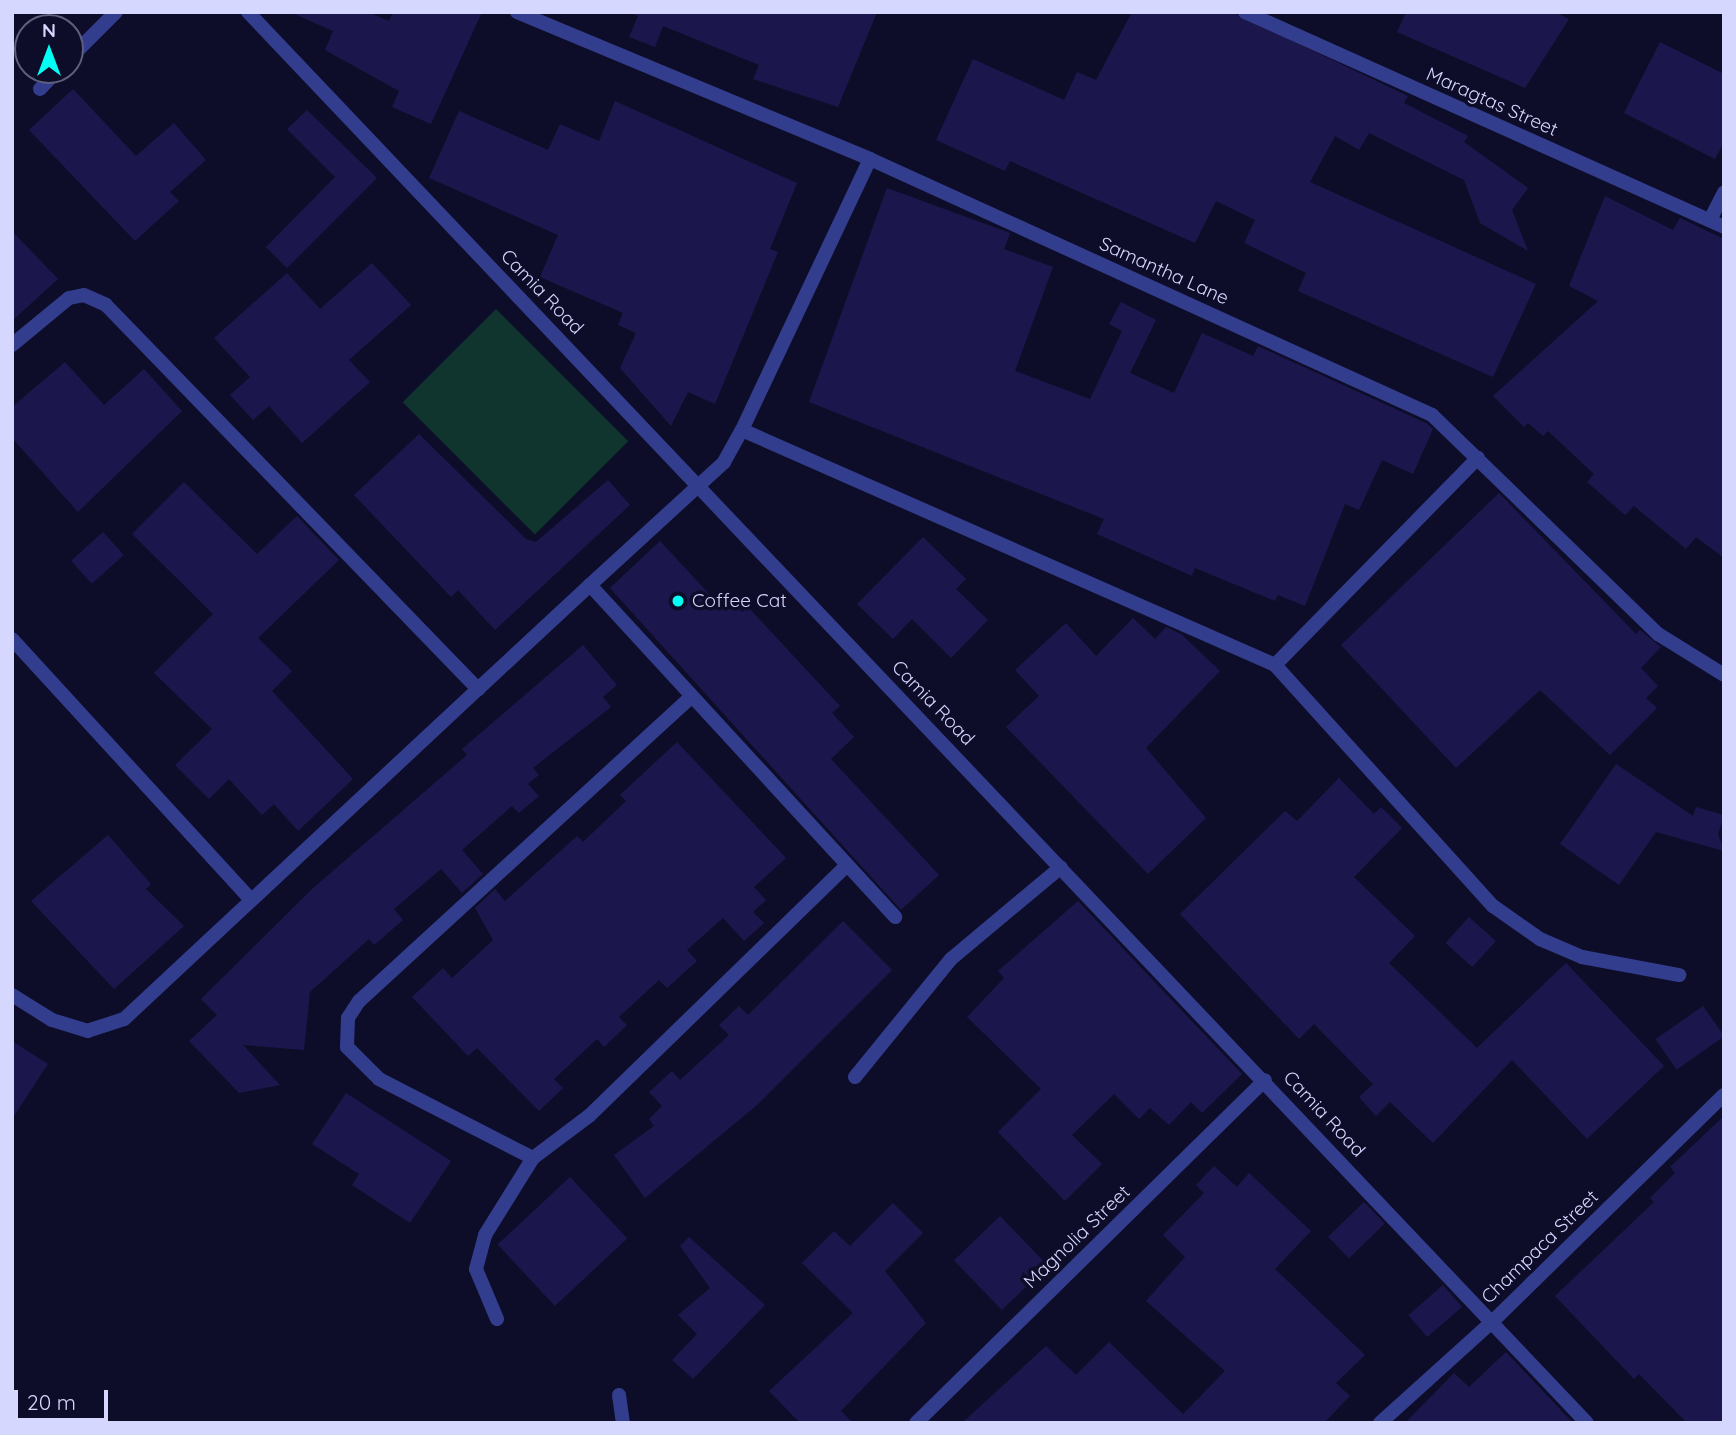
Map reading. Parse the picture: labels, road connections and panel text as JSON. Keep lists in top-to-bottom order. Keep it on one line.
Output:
{"streets":{"street":["Maragtas Street","Samantha Lane","Camia Road","Magnolia Street","Champaca Street"]},"crossings":[["Camia Road","Magnolia Street"],["Camia Road","Champaca Street"]],"places":["Coffee Cat"],"scale_bar":"20 m","north":"top"}
